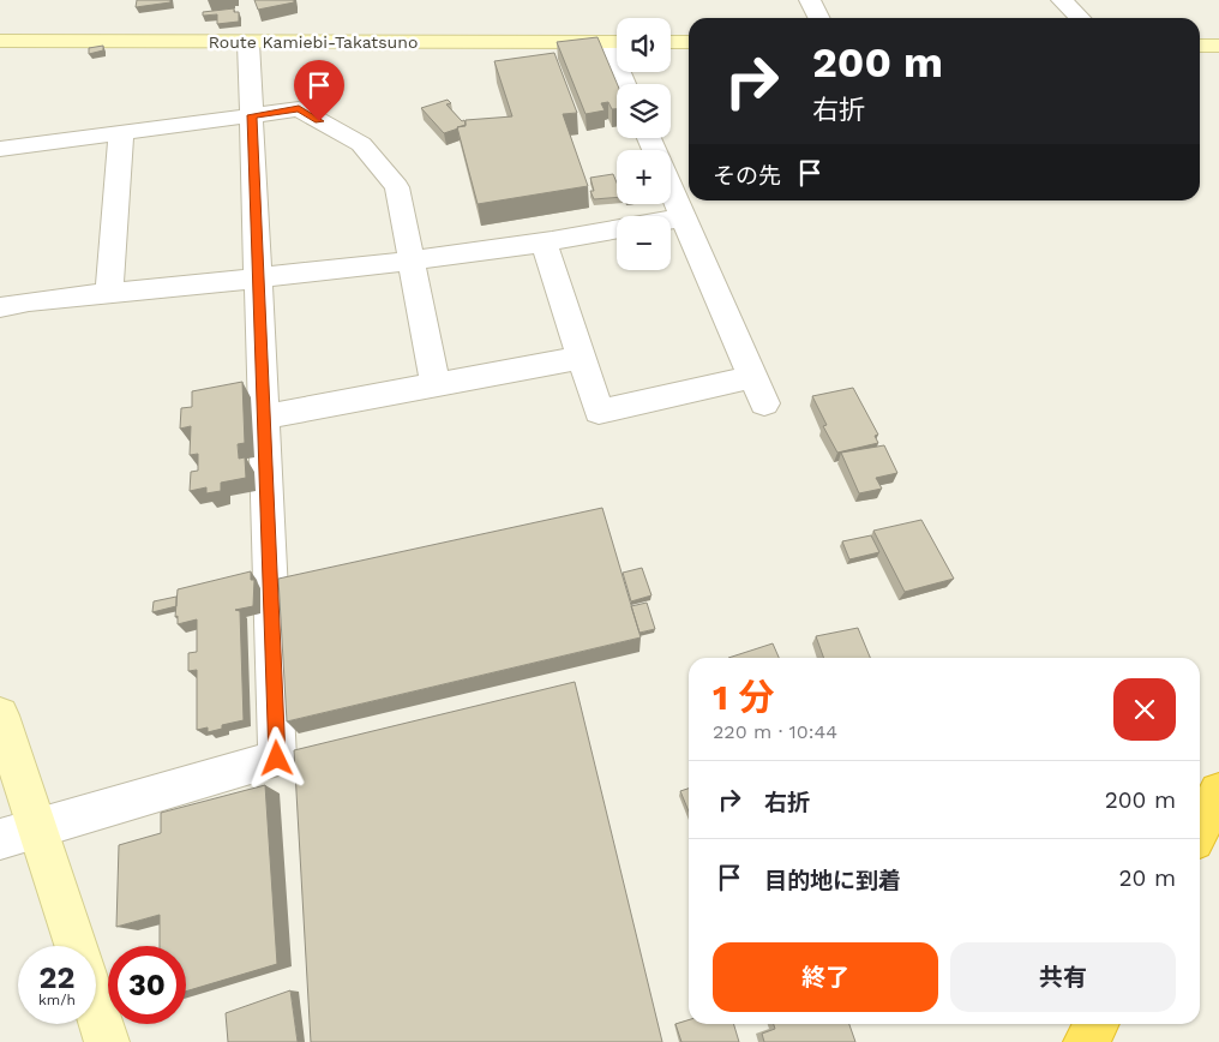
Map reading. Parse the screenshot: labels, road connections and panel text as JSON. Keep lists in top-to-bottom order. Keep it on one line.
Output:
{"streets":{"main road":["Route Kamiebi-Takatsuno"]},"page":{"map_buttons":["+","−"],"turn":["200 m","右折"],"then":"その先","heading":["1 分","220 m · 10:44"],"list":[{"name":"右折","value":"200 m"},{"name":"目的地に到着","value":"20 m"}],"buttons":["終了","共有"],"speed":"22 km/h","limit":"30"}}
